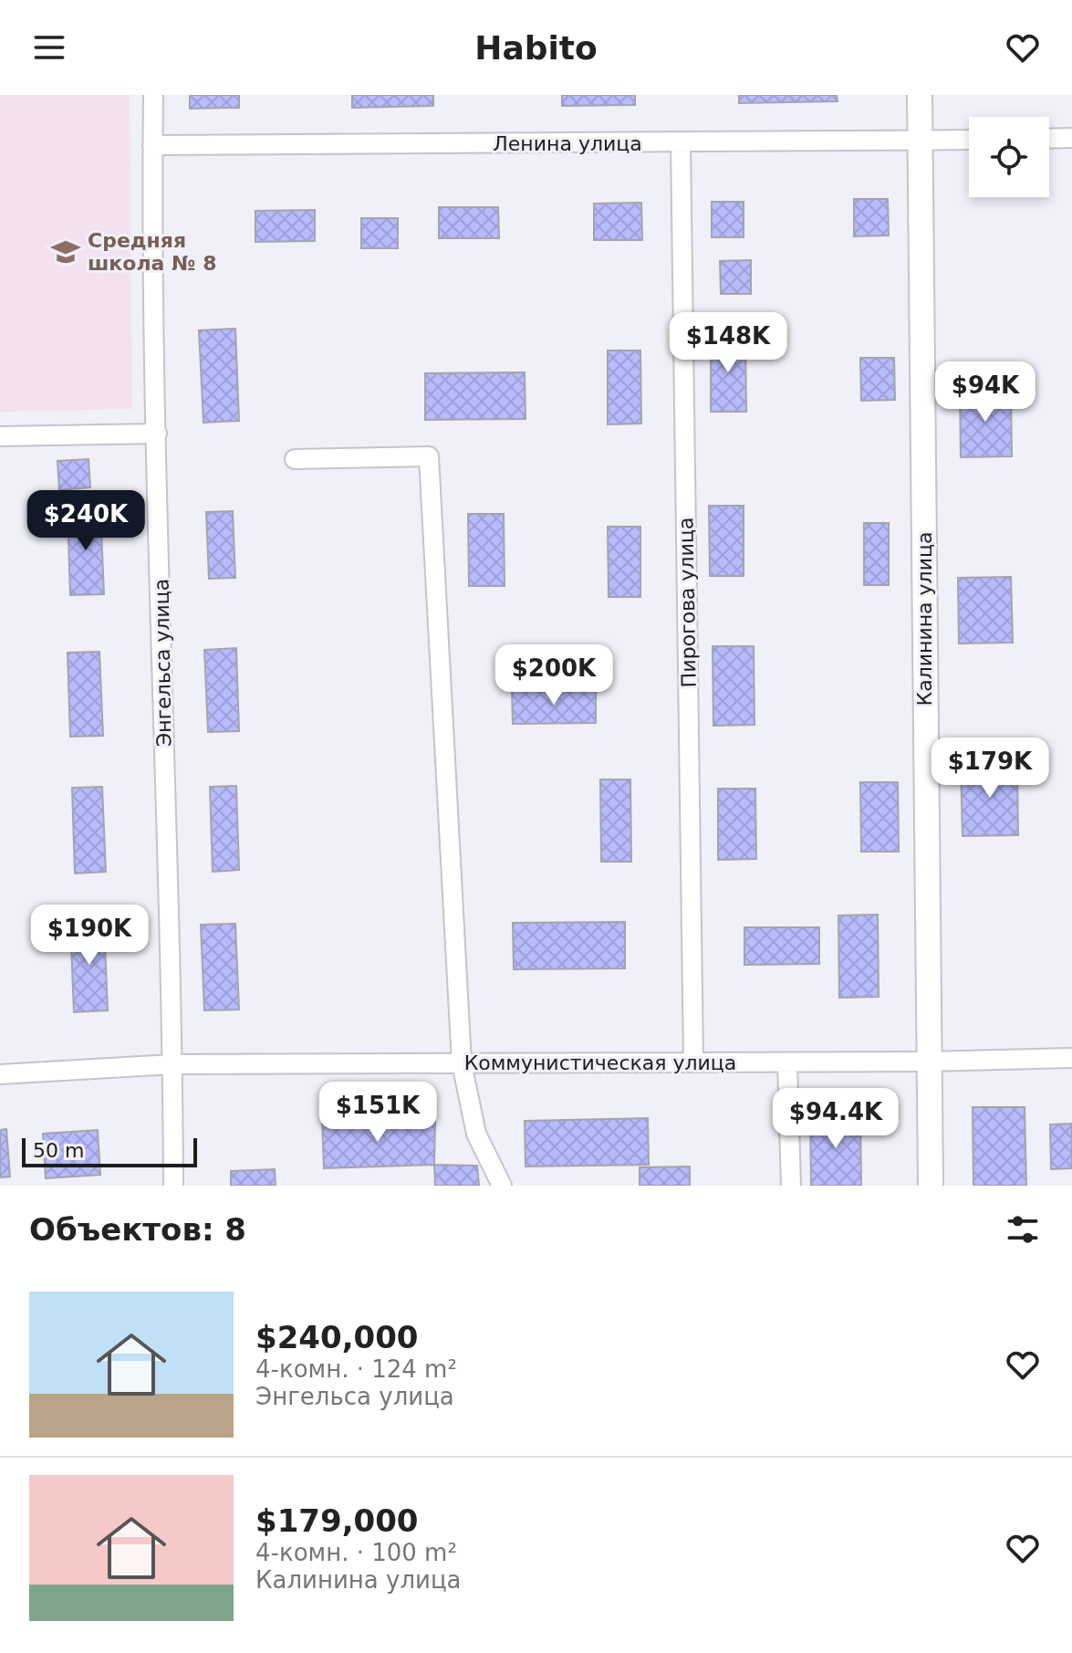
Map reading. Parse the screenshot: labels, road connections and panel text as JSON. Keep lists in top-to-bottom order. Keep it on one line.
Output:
{"streets":{"street":["Ленина улица","Пирогова улица","Калинина улица","Энгельса улица","Коммунистическая улица"]},"crossings":[["Ленина улица","Пирогова улица"],["Ленина улица","Калинина улица"],["Ленина улица","Энгельса улица"],["Пирогова улица","Коммунистическая улица"],["Калинина улица","Коммунистическая улица"],["Энгельса улица","Коммунистическая улица"]],"places":{"school or university":["Средняя школа № 8"]},"scale_bar":"50 m","page":{"header":"Habito","price":["$148K","$94K","$240K","$200K","$179K","$190K","$151K","$94.4K"],"scale":"50 m","heading":"Объектов: 8","list":[{"name":"$240,000","note":"4-комн. · 124 m² · Энгельса улица"},{"name":"$179,000","note":"4-комн. · 100 m² · Калинина улица"}]}}
